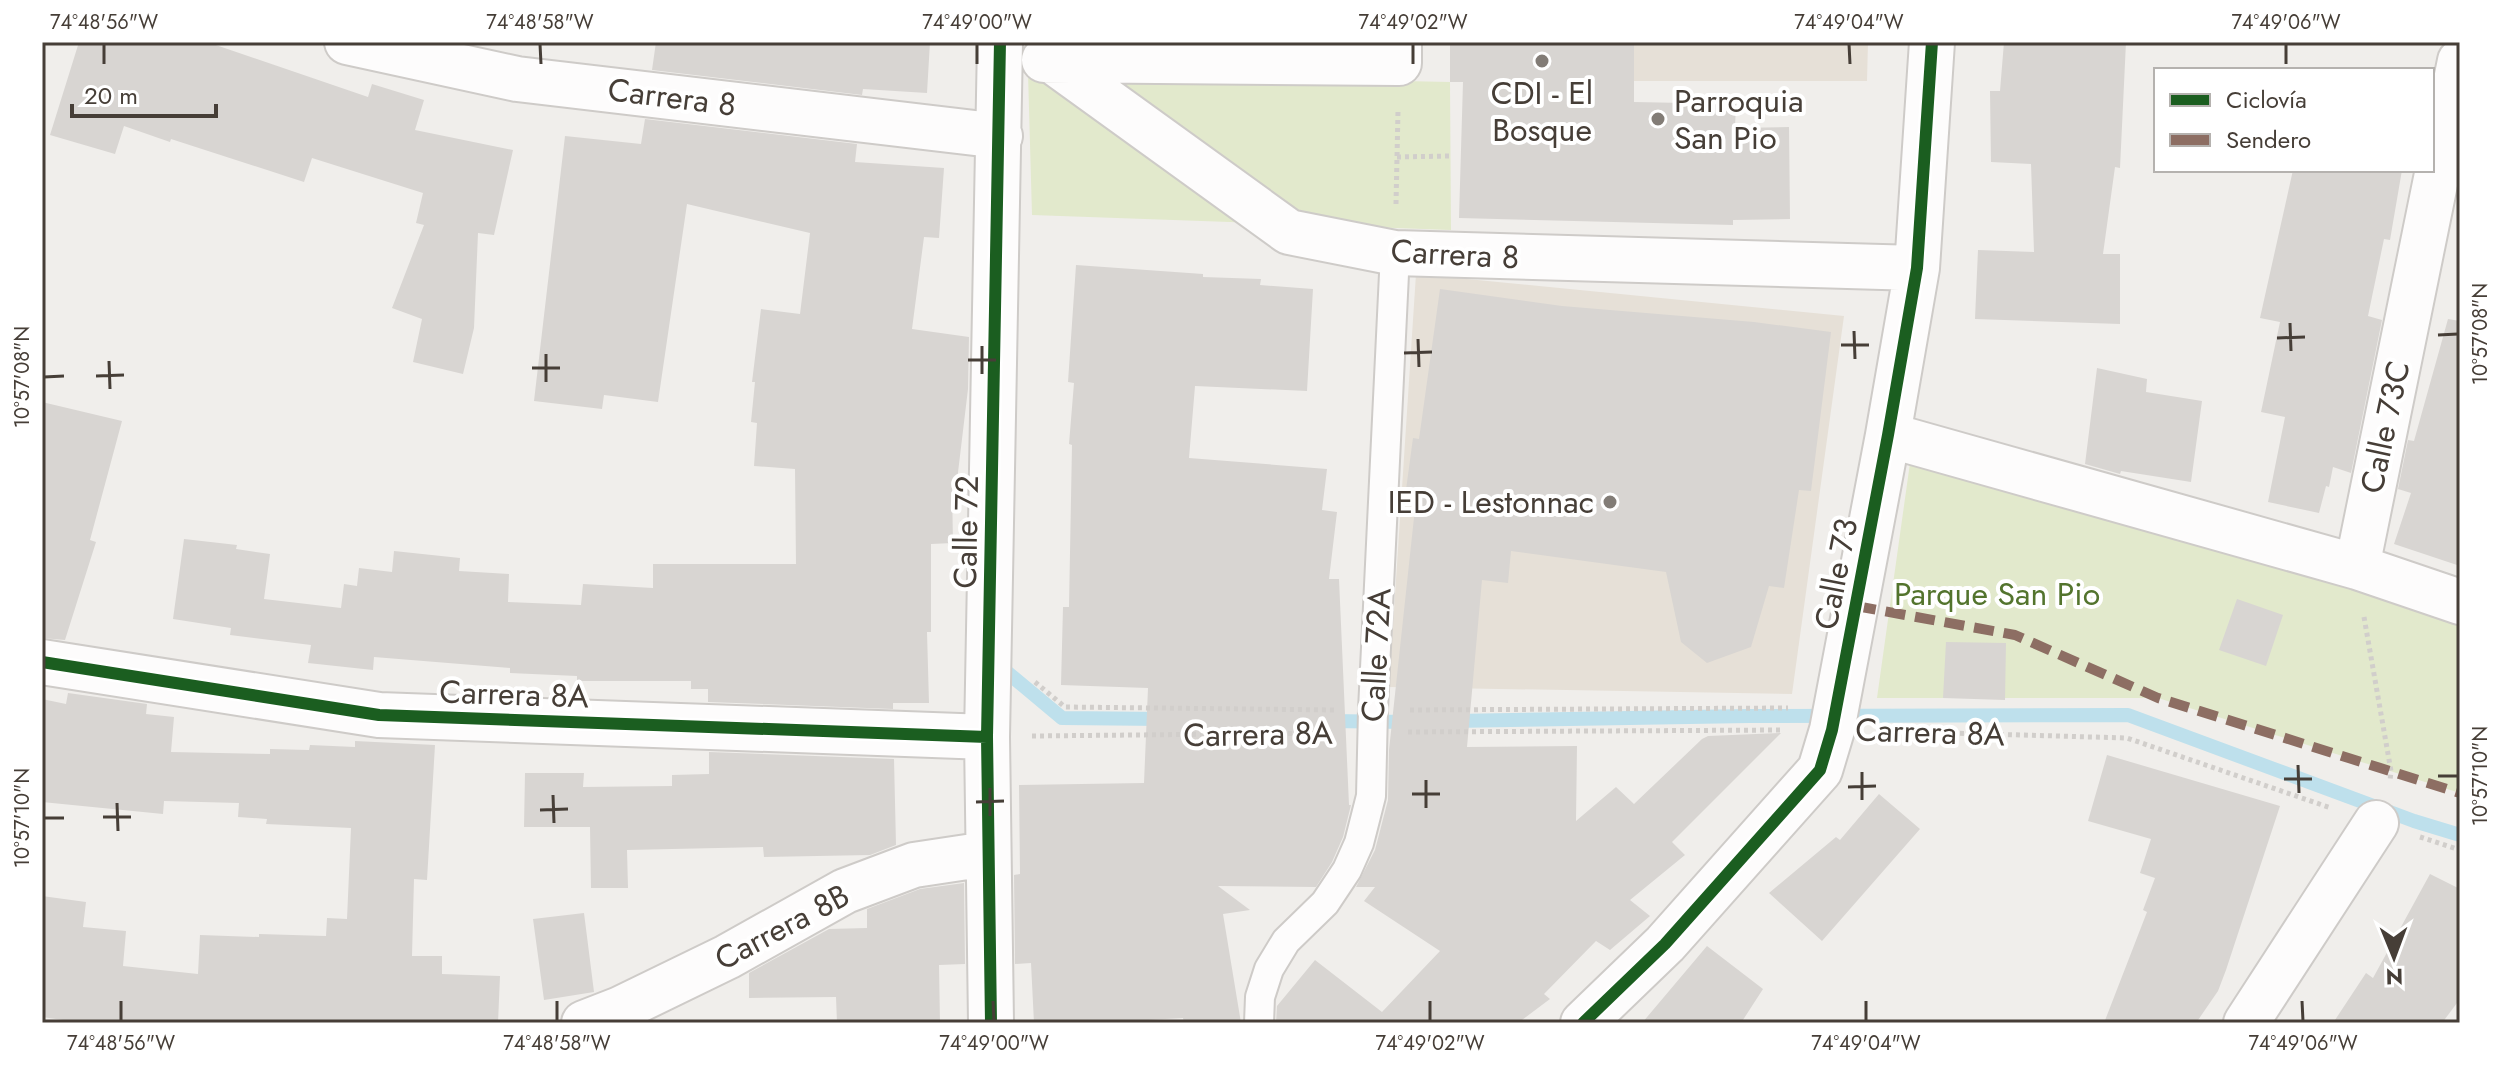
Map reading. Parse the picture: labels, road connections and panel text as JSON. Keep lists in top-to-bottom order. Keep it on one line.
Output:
{"streets":{"street":["Carrera 8","Calle 73C","Calle 72","Calle 73","Carrera 8A","Carrera 8B"],"lane":["Calle 72A"]},"crossings":[["Carrera 8","Calle 72"],["Carrera 8","Calle 73"],["Carrera 8","Calle 72A"],["Calle 72","Carrera 8A"],["Calle 72","Carrera 8B"],["Calle 73","Carrera 8A"],["Calle 72A","Carrera 8A"]],"parks":["Parque San Pio"],"places":["CDI - El Bosque","Parroquia San Pio","IED - Lestonnac"],"legend":["Ciclovía","Sendero"],"scale_bar":"20 m","north":"bottom","coordinates":["74°48'56\"W","74°48'58\"W","74°49'00\"W","74°49'02\"W","74°49'04\"W","74°49'06\"W","10°57'08\"N","10°57'10\"N"]}
